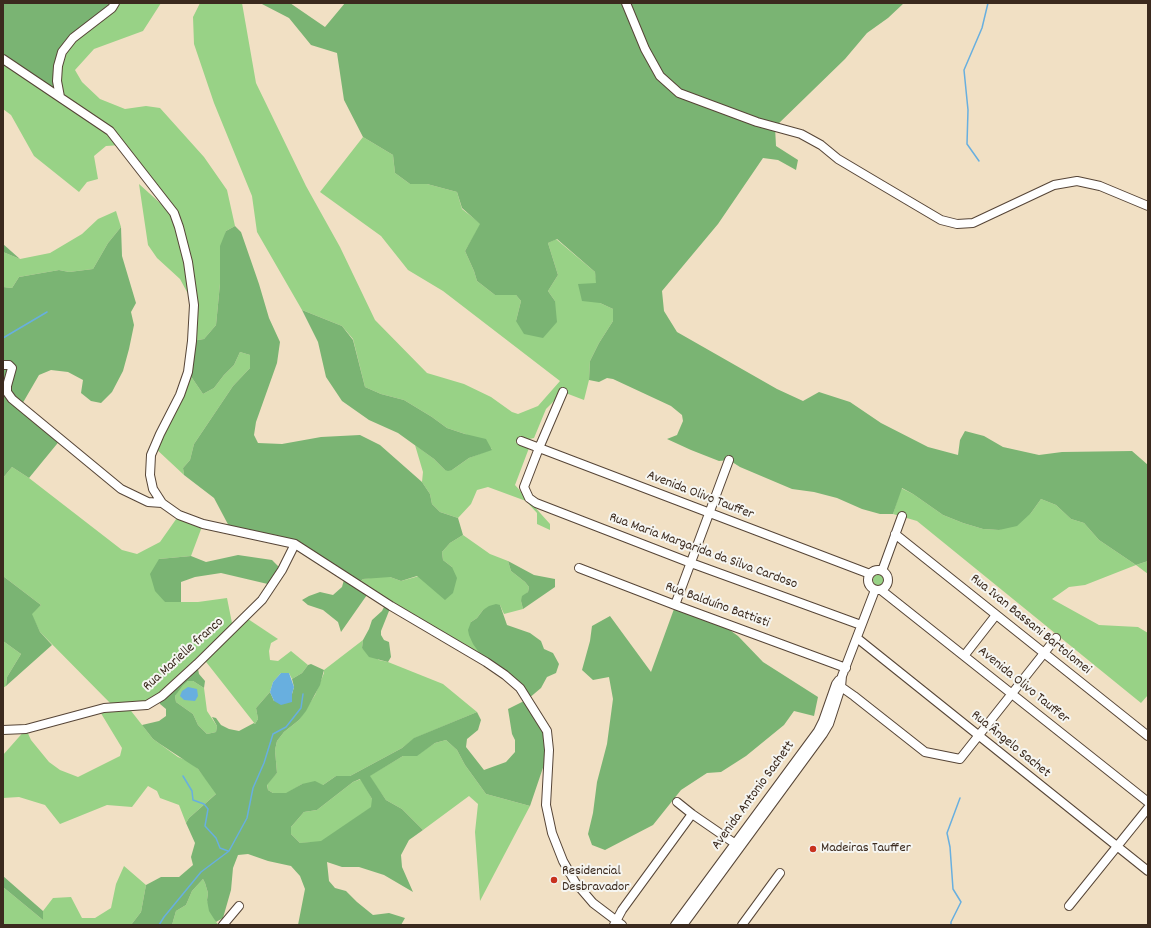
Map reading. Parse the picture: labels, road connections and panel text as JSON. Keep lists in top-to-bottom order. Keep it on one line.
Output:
{"streets":{"street":["Avenida Olivo Tauffer","Rua Maria Margarida da Silva Cardoso","Rua Balduíno Battisti","Rua Ivan Bassani Bartolomei","Rua Marielle franco","Rua Ângelo Sachet","Avenida Antonio Sachett"]},"crossings":[["Avenida Olivo Tauffer","Rua Maria Margarida da Silva Cardoso"],["Avenida Olivo Tauffer","Avenida Antonio Sachett"],["Rua Maria Margarida da Silva Cardoso","Avenida Antonio Sachett"],["Rua Balduíno Battisti","Avenida Antonio Sachett"],["Rua Ângelo Sachet","Avenida Antonio Sachett"]],"places":["Madeiras Tauffer","Residencial Desbravador"]}
